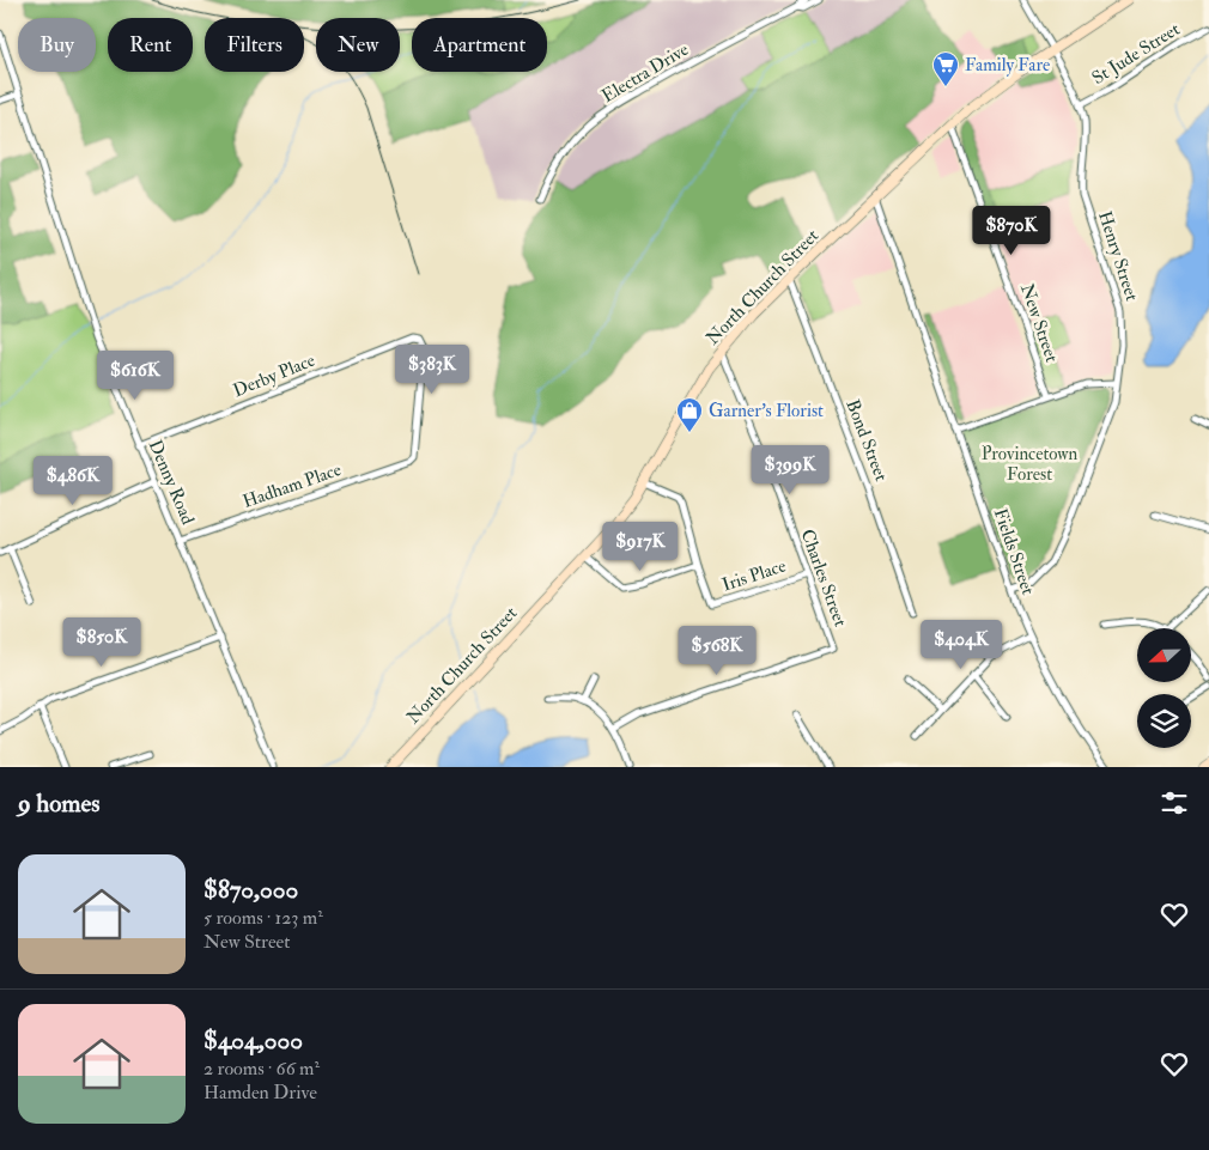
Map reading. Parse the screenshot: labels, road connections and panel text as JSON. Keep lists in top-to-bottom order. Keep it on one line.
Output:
{"streets":{"main road":["North Church Street"],"street":["St Jude Street","Electra Drive","Henry Street","New Street","Derby Place","Bond Street","Denny Road","Hadham Place","Fields Street","Iris Place","Charles Street"]},"crossings":[["St Jude Street","Henry Street"],["Henry Street","North Church Street"],["Henry Street","Fields Street"],["North Church Street","New Street"],["North Church Street","Bond Street"],["North Church Street","Fields Street"],["North Church Street","Charles Street"],["Derby Place","Denny Road"],["Derby Place","Hadham Place"],["Denny Road","Hadham Place"],["Iris Place","Charles Street"]],"parks":["Provincetown Forest"],"places":{"supermarket":["Family Fare"],"shop":["Garner's Florist"]},"north":"left","page":{"chip":["Buy","Rent","Filters","New","Apartment"],"price":["$870K","$383K","$616K","$399K","$486K","$917K","$850K","$404K","$568K"],"heading":"9 homes","list":[{"name":"$870,000","note":"5 rooms · 123 m² · New Street"},{"name":"$404,000","note":"2 rooms · 66 m² · Hamden Drive"}]}}
